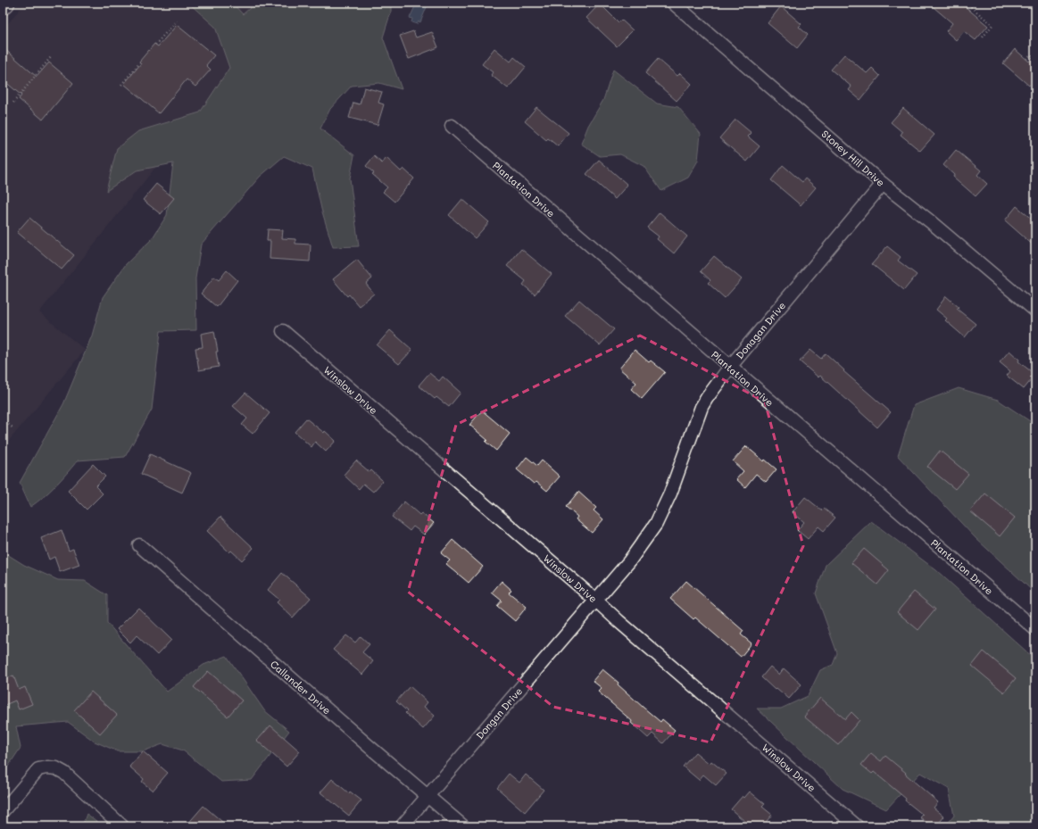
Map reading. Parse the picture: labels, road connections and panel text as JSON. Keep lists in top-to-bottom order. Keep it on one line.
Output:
{"streets":{"street":["Stoney Hill Drive","Plantation Drive","Donagan Drive","Winslow Drive","Callander Drive","Dongan Drive"]},"crossings":[["Stoney Hill Drive","Donagan Drive"],["Plantation Drive","Donagan Drive"],["Donagan Drive","Winslow Drive"],["Donagan Drive","Dongan Drive"],["Winslow Drive","Dongan Drive"],["Callander Drive","Dongan Drive"]]}
